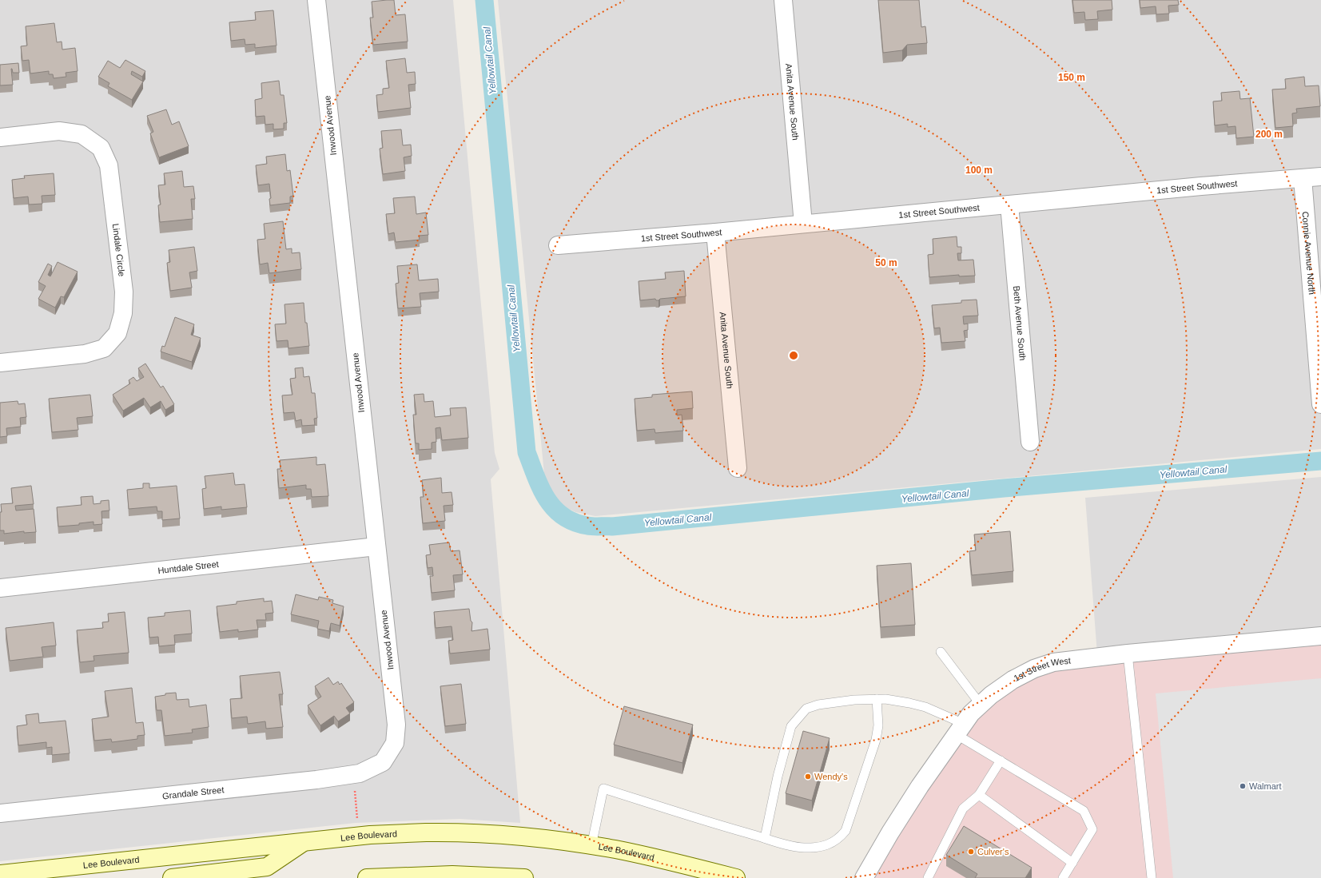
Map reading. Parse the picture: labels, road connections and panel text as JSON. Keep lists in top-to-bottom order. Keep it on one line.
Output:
{"streets":{"main road":["Lee Boulevard"],"street":["Anita Avenue South","Inwood Avenue","1st Street Southwest","Lindale Circle","Connie Avenue North","Beth Avenue South","Huntdale Street","1st Street West","Grandale Street"]},"crossings":[["Anita Avenue South","1st Street Southwest"],["Inwood Avenue","Huntdale Street"],["Inwood Avenue","Grandale Street"],["1st Street Southwest","Connie Avenue North"],["1st Street Southwest","Beth Avenue South"]],"water":["Yellowtail Canal"],"places":["Wendy's","Walmart","Culver's"],"rings":["150 m","200 m","100 m","50 m"]}
